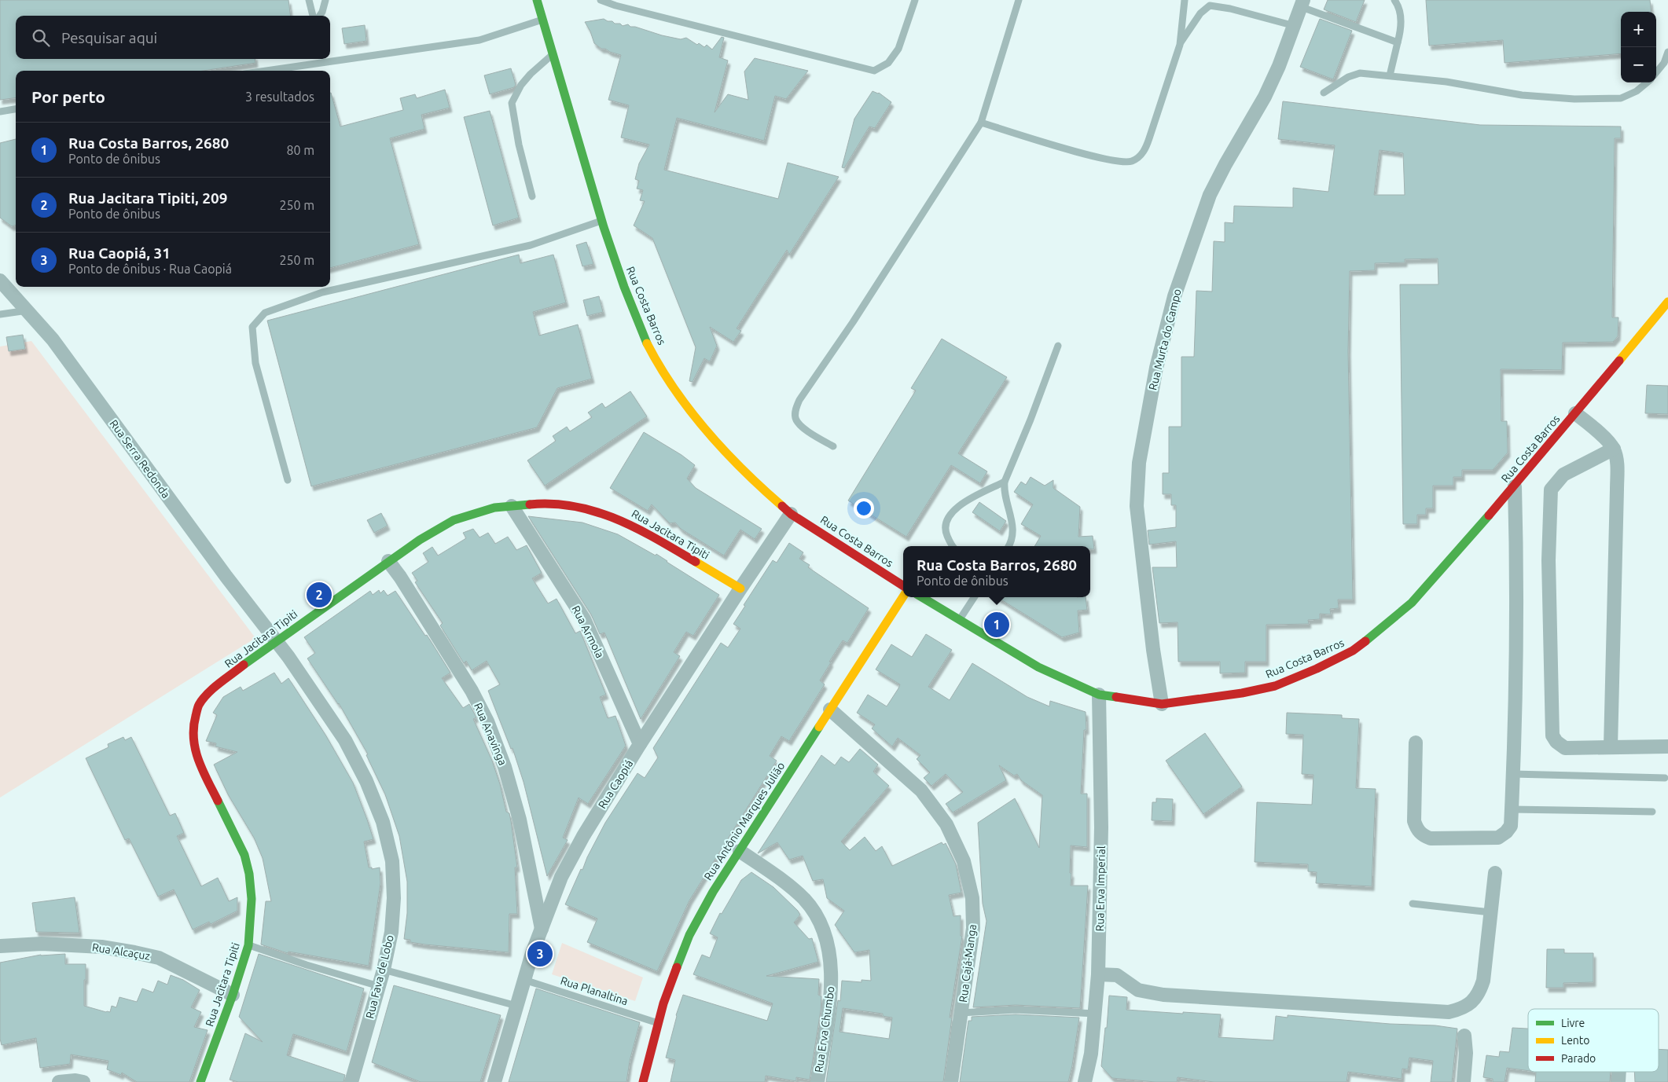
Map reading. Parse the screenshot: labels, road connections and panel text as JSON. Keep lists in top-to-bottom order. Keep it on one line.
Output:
{"streets":{"main road":["Rua Costa Barros","Rua Jacitara Tipiti","Rua Antônio Marques Julião"],"street":["Rua Murta do Campo","Rua Serra Redonda","Rua Armola","Rua Anavinga","Rua Caopiá","Rua Erva Imperial","Rua Alcaçuz","Rua Cajá-Manga","Rua Fava de Lobo","Rua Erva Chumbo"],"lane":["Rua Planaltina"]},"crossings":[["Rua Costa Barros","Rua Murta do Campo"],["Rua Costa Barros","Rua Caopiá"],["Rua Costa Barros","Rua Erva Imperial"],["Rua Serra Redonda","Rua Jacitara Tipiti"],["Rua Serra Redonda","Rua Fava de Lobo"],["Rua Jacitara Tipiti","Rua Armola"],["Rua Jacitara Tipiti","Rua Anavinga"],["Rua Jacitara Tipiti","Rua Caopiá"],["Rua Jacitara Tipiti","Rua Alcaçuz"],["Rua Jacitara Tipiti","Rua Fava de Lobo"],["Rua Armola","Rua Caopiá"],["Rua Anavinga","Rua Caopiá"],["Rua Caopiá","Rua Planaltina"],["Rua Antônio Marques Julião","Rua Cajá-Manga"],["Rua Antônio Marques Julião","Rua Planaltina"],["Rua Antônio Marques Julião","Rua Erva Chumbo"]],"legend":["Livre","Lento","Parado"],"page":{"map_buttons":["+","−"],"search":"Pesquisar aqui","heading":["Por perto","3 resultados"],"list":[{"mark":"1","name":"Rua Costa Barros, 2680","note":"Ponto de ônibus","value":"80 m"},{"mark":"2","name":"Rua Jacitara Tipiti, 209","note":"Ponto de ônibus","value":"250 m"},{"mark":"3","name":"Rua Caopiá, 31","note":"Ponto de ônibus · Rua Caopiá","value":"250 m"}],"popup":["Rua Costa Barros, 2680","Ponto de ônibus"],"pins":["2","1","3"]}}
